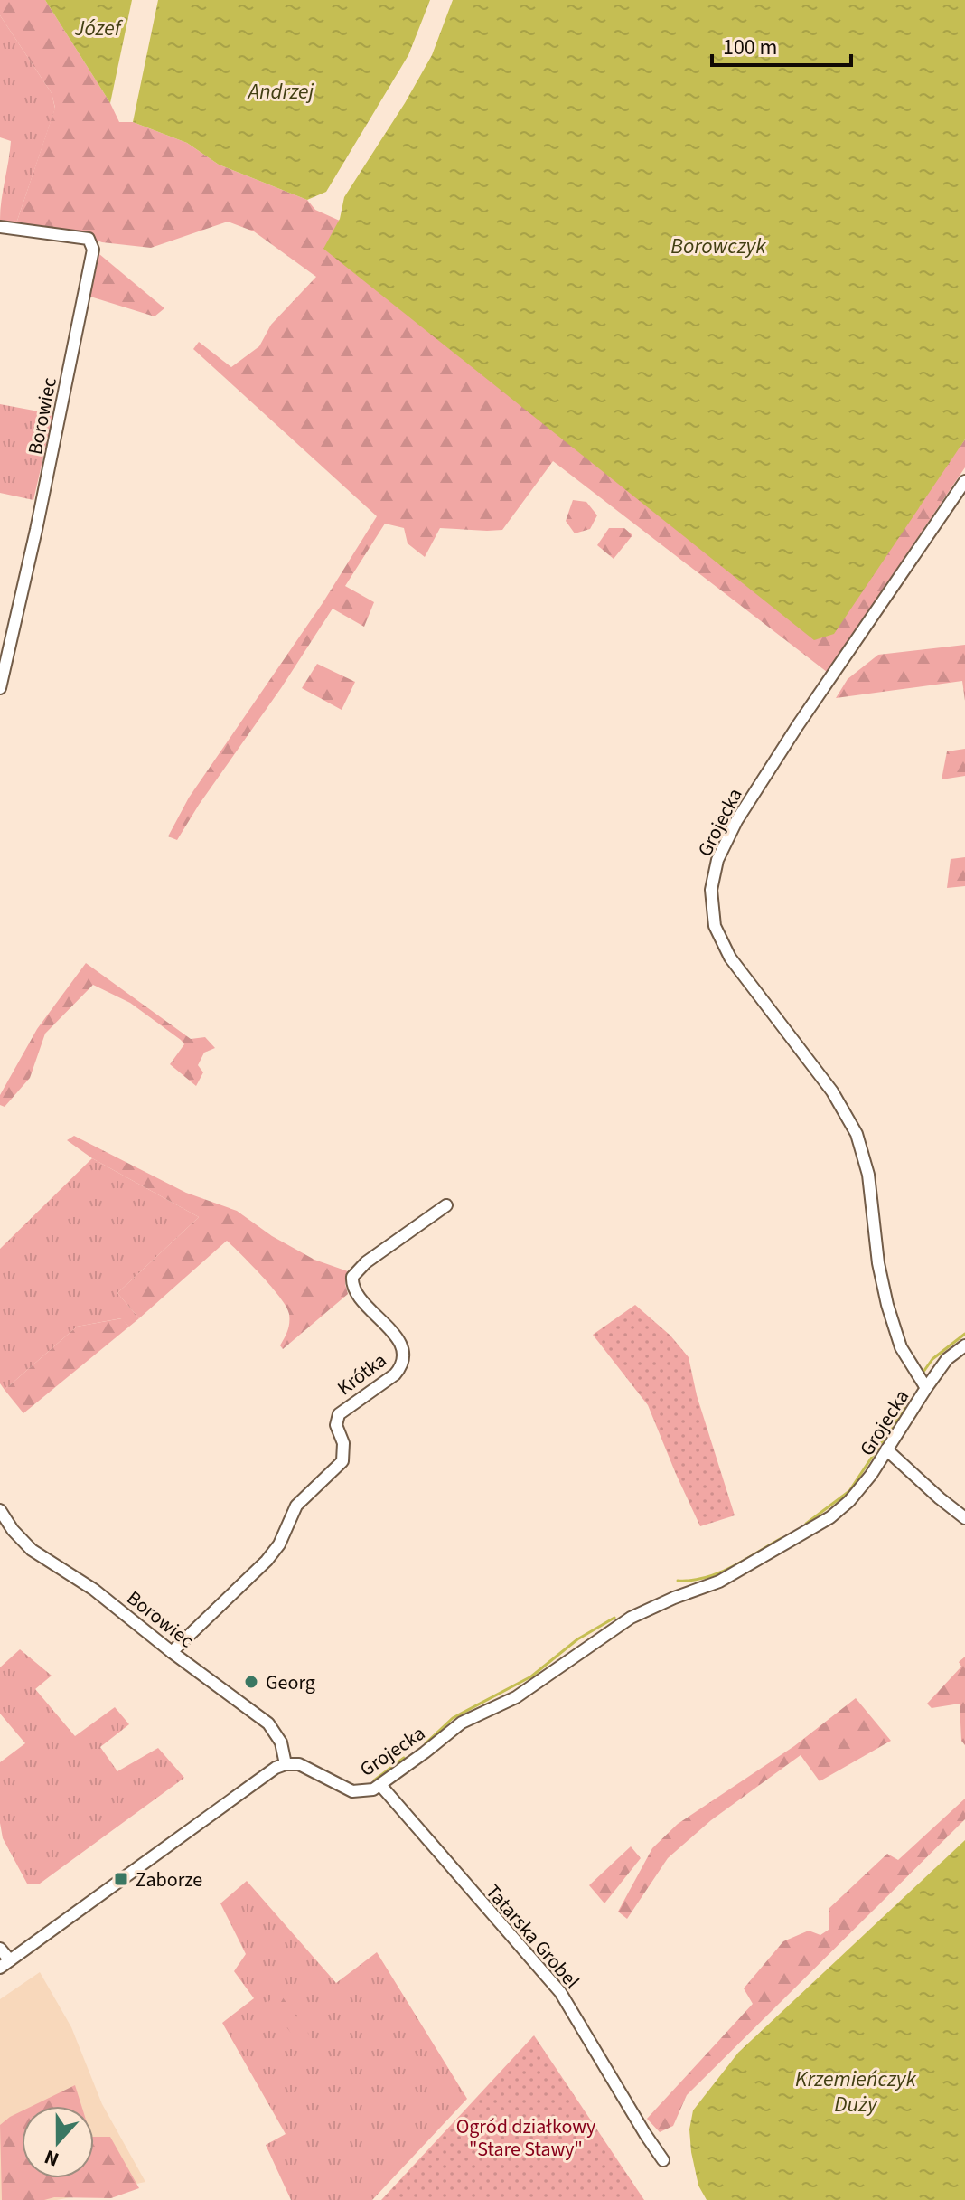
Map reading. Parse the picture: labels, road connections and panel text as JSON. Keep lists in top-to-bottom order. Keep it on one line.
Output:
{"streets":{"street":["Borowiec","Grojecka","Krótka","Tatarska Grobel"]},"crossings":[["Borowiec","Grojecka"],["Borowiec","Krótka"],["Grojecka","Tatarska Grobel"]],"water":["Józef","Andrzej","Borowczyk","Krzemieńczyk Duży"],"parks":["Ogród działkowy \"Stare Stawy\""],"places":{"other":["Georg"],"transit":["Zaborze"]},"scale_bar":"100 m","north":"bottom"}
